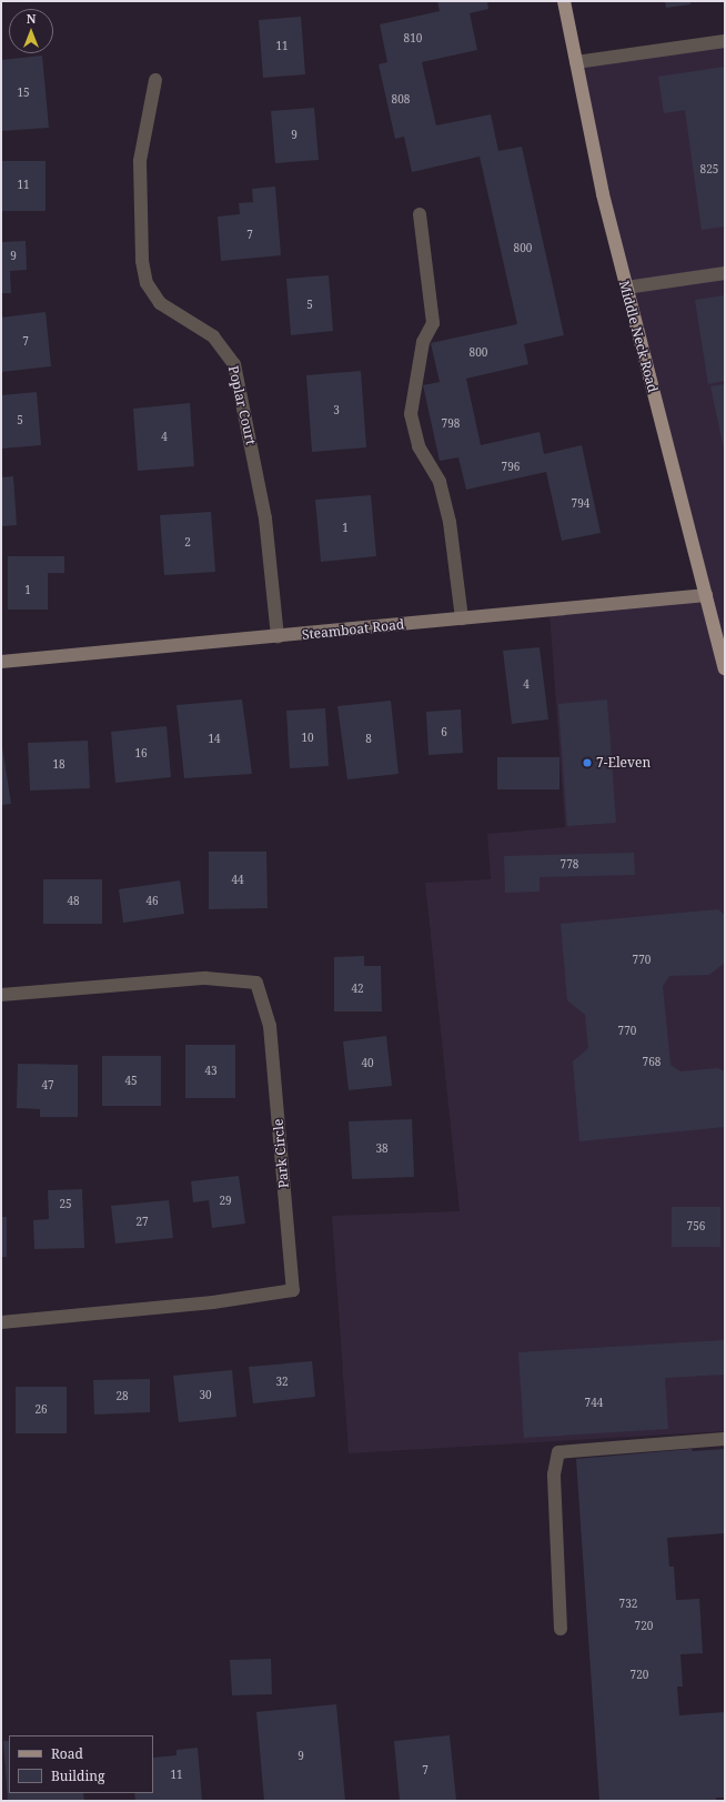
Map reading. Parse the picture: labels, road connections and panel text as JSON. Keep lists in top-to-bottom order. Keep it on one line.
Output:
{"streets":{"main road":["Middle Neck Road"],"street":["Poplar Court","Steamboat Road","Park Circle"]},"crossings":[["Middle Neck Road","Steamboat Road"],["Poplar Court","Steamboat Road"]],"places":["7-Eleven"],"house_numbers":["810","11","15","808","9","825","11","7","800","9","5","7","800","3","5","798","4","796","794","1","2","1","4","6","10","14","8","16","18","778","44","48","46","770","42","770","768","40","43","45","47","38","29","25","27","756","32","30","28","744","26","732","720","720","9","7","11"],"legend":["Road","Building"],"north":"top"}
